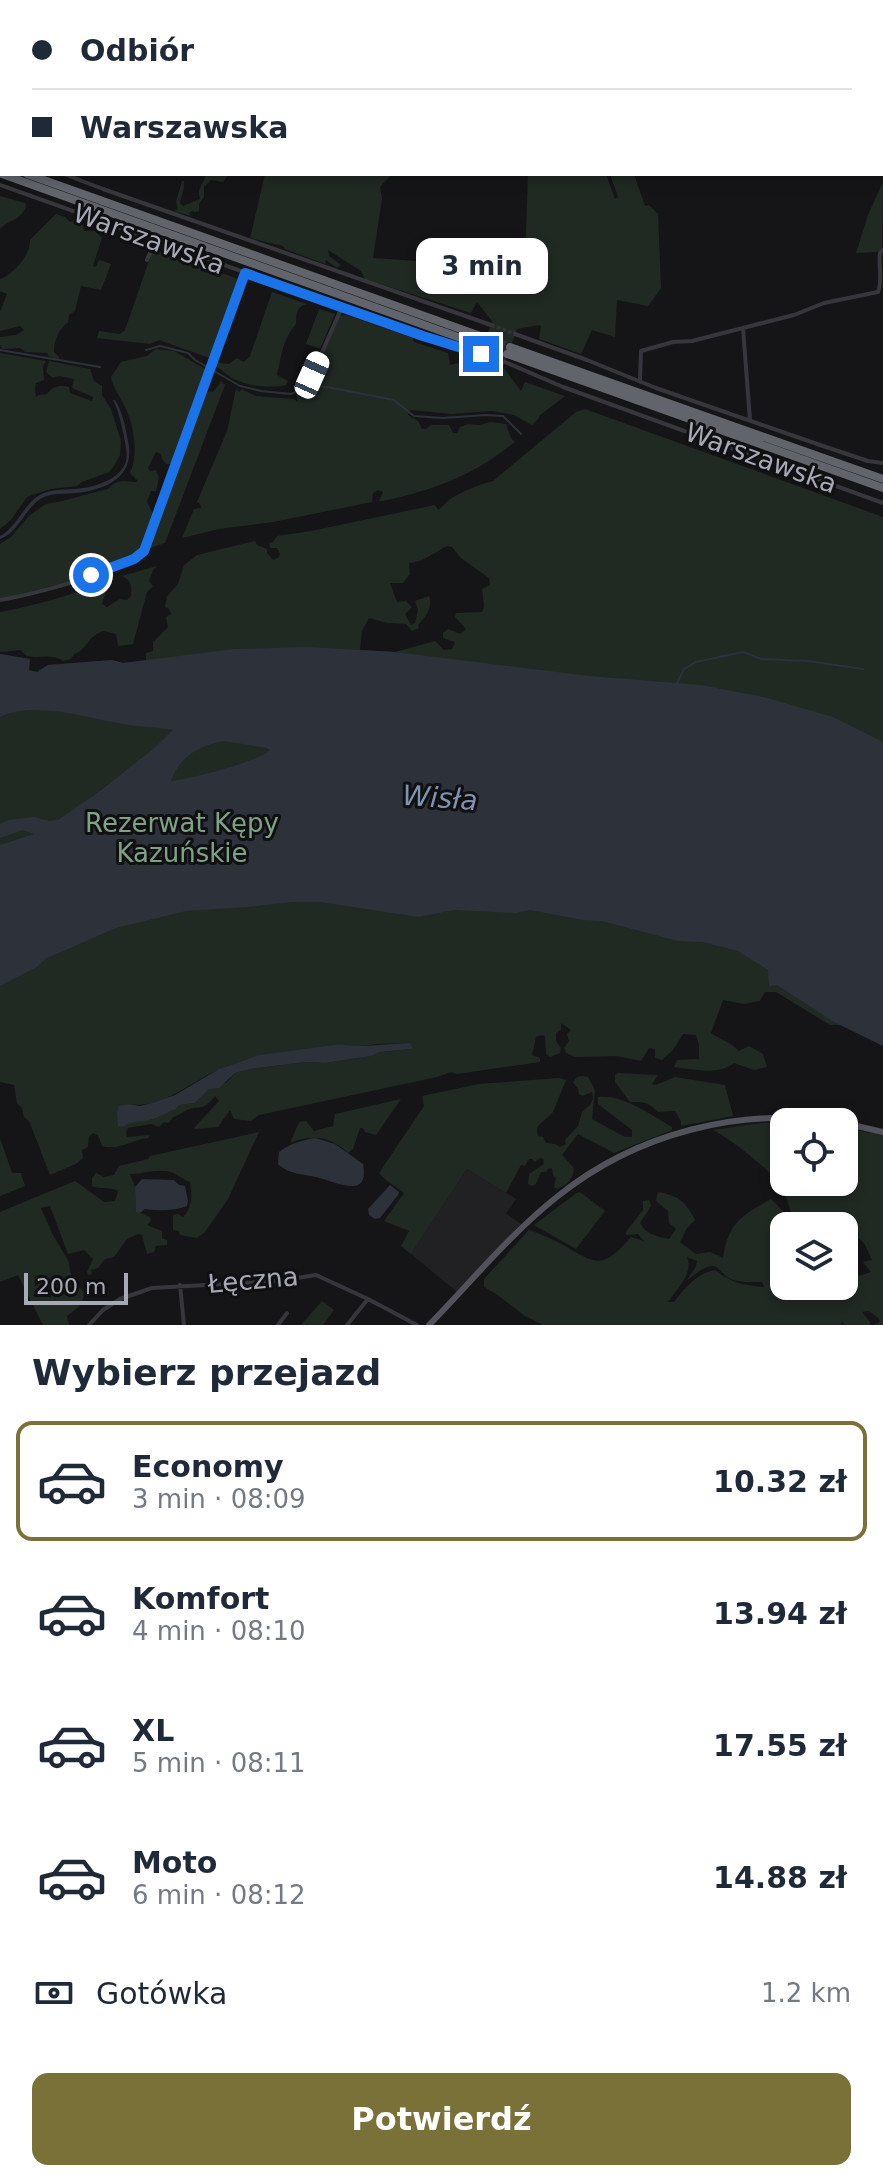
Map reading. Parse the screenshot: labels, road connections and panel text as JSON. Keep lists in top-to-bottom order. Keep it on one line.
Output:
{"streets":{"street":["Warszawska","Łęczna"]},"water":["Wisła"],"parks":["Rezerwat Kępy Kazuńskie"],"scale_bar":"200 m","page":{"banner":["Odbiór","Warszawska"],"bubble":"3 min","scale":"200 m","heading":"Wybierz przejazd","list":[{"name":"Economy","note":"3 min · 08:09","value":"10.32 zł"},{"name":"Komfort","note":"4 min · 08:10","value":"13.94 zł"},{"name":"XL","note":"5 min · 08:11","value":"17.55 zł"},{"name":"Moto","note":"6 min · 08:12","value":"14.88 zł"}],"pay":["Gotówka","1.2 km"],"buttons":"Potwierdź"}}
